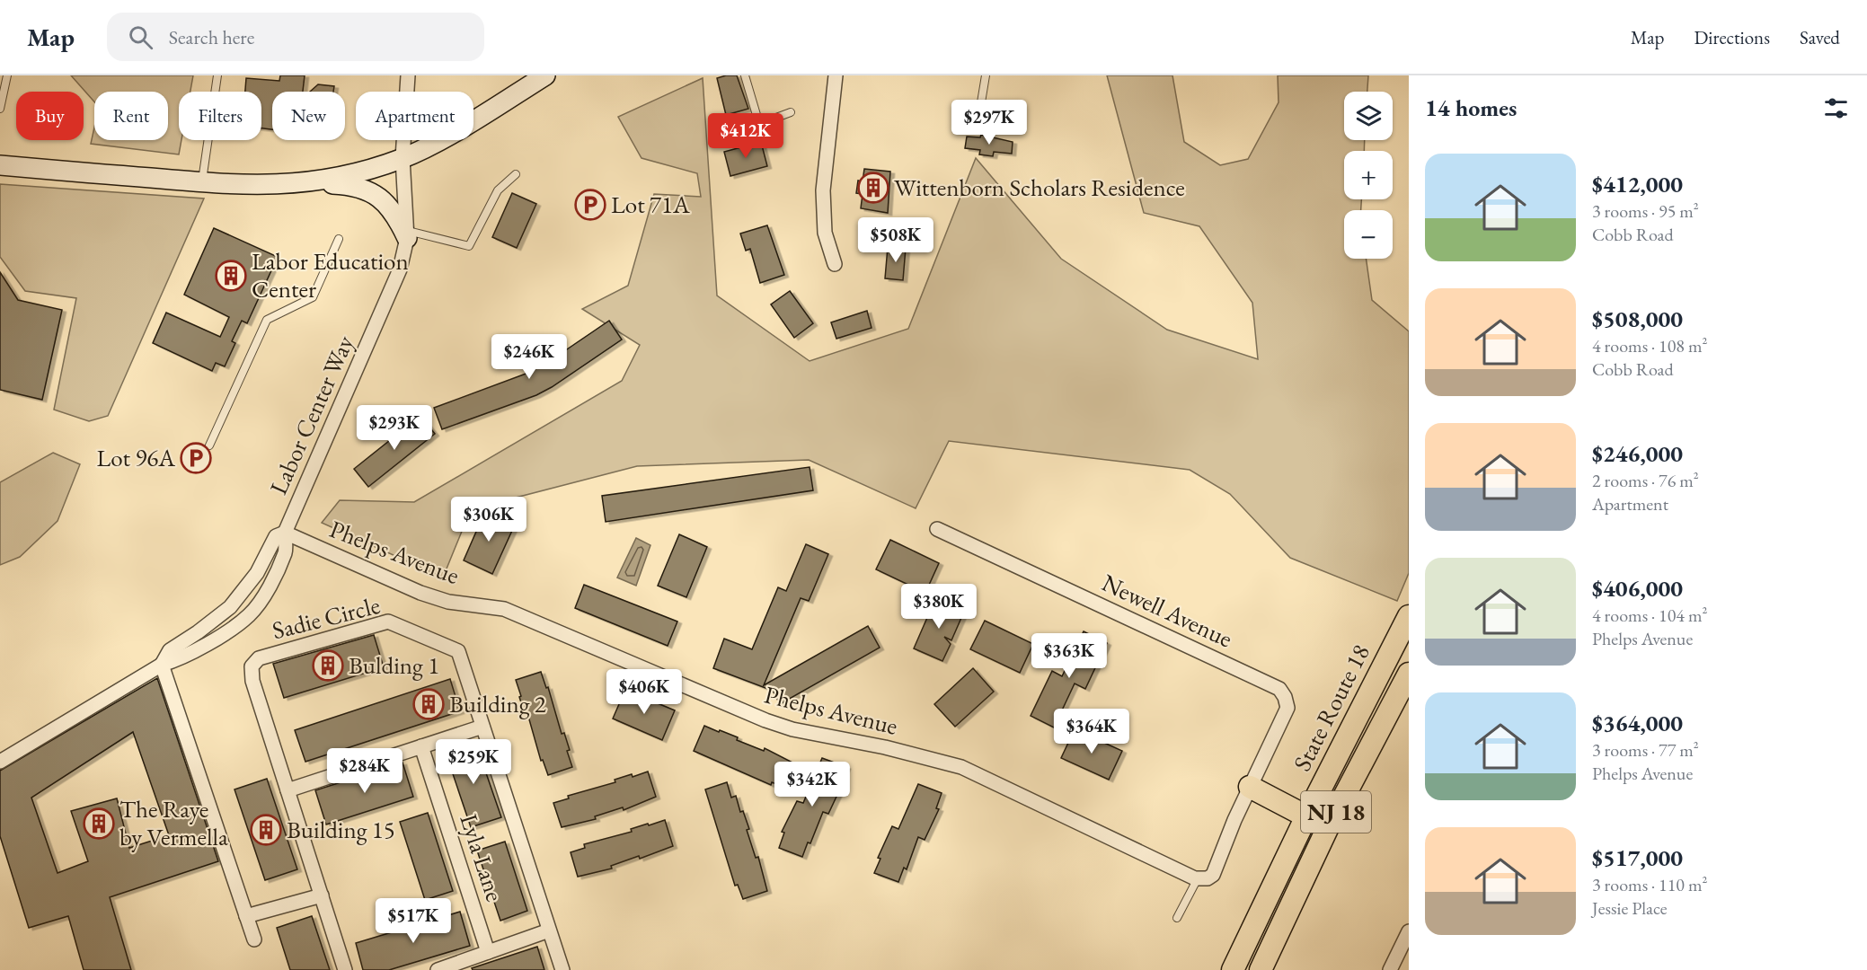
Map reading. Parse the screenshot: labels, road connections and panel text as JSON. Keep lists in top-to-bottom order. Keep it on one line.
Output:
{"streets":{"highway":["State Route 18","NJ 18"],"street":["Labor Center Way","Phelps Avenue","Newell Avenue","Sadie Circle","Lyla Lane"]},"crossings":[["Labor Center Way","Phelps Avenue"]],"places":{"building":["Wittenborn Scholars Residence","Labor Education Center","Bulding 1","Building 2","The Raye by Vermella","Building 15"],"parking":["Lot 71A","Lot 96A"]},"page":{"header":"Map","search":"Search here","nav":["Map","Directions","Saved"],"heading":"14 homes","map_buttons":["+","−"],"chip":["Buy","Rent","Filters","New","Apartment"],"price":["$297K","$412K","$508K","$246K","$293K","$306K","$380K","$363K","$406K","$364K","$259K","$284K","$342K","$517K"],"list":[{"name":"$412,000","note":"3 rooms · 95 m² · Cobb Road"},{"name":"$508,000","note":"4 rooms · 108 m² · Cobb Road"},{"name":"$246,000","note":"2 rooms · 76 m² · Apartment"},{"name":"$406,000","note":"4 rooms · 104 m² · Phelps Avenue"},{"name":"$364,000","note":"3 rooms · 77 m² · Phelps Avenue"},{"name":"$517,000","note":"3 rooms · 110 m² · Jessie Place"}]}}
